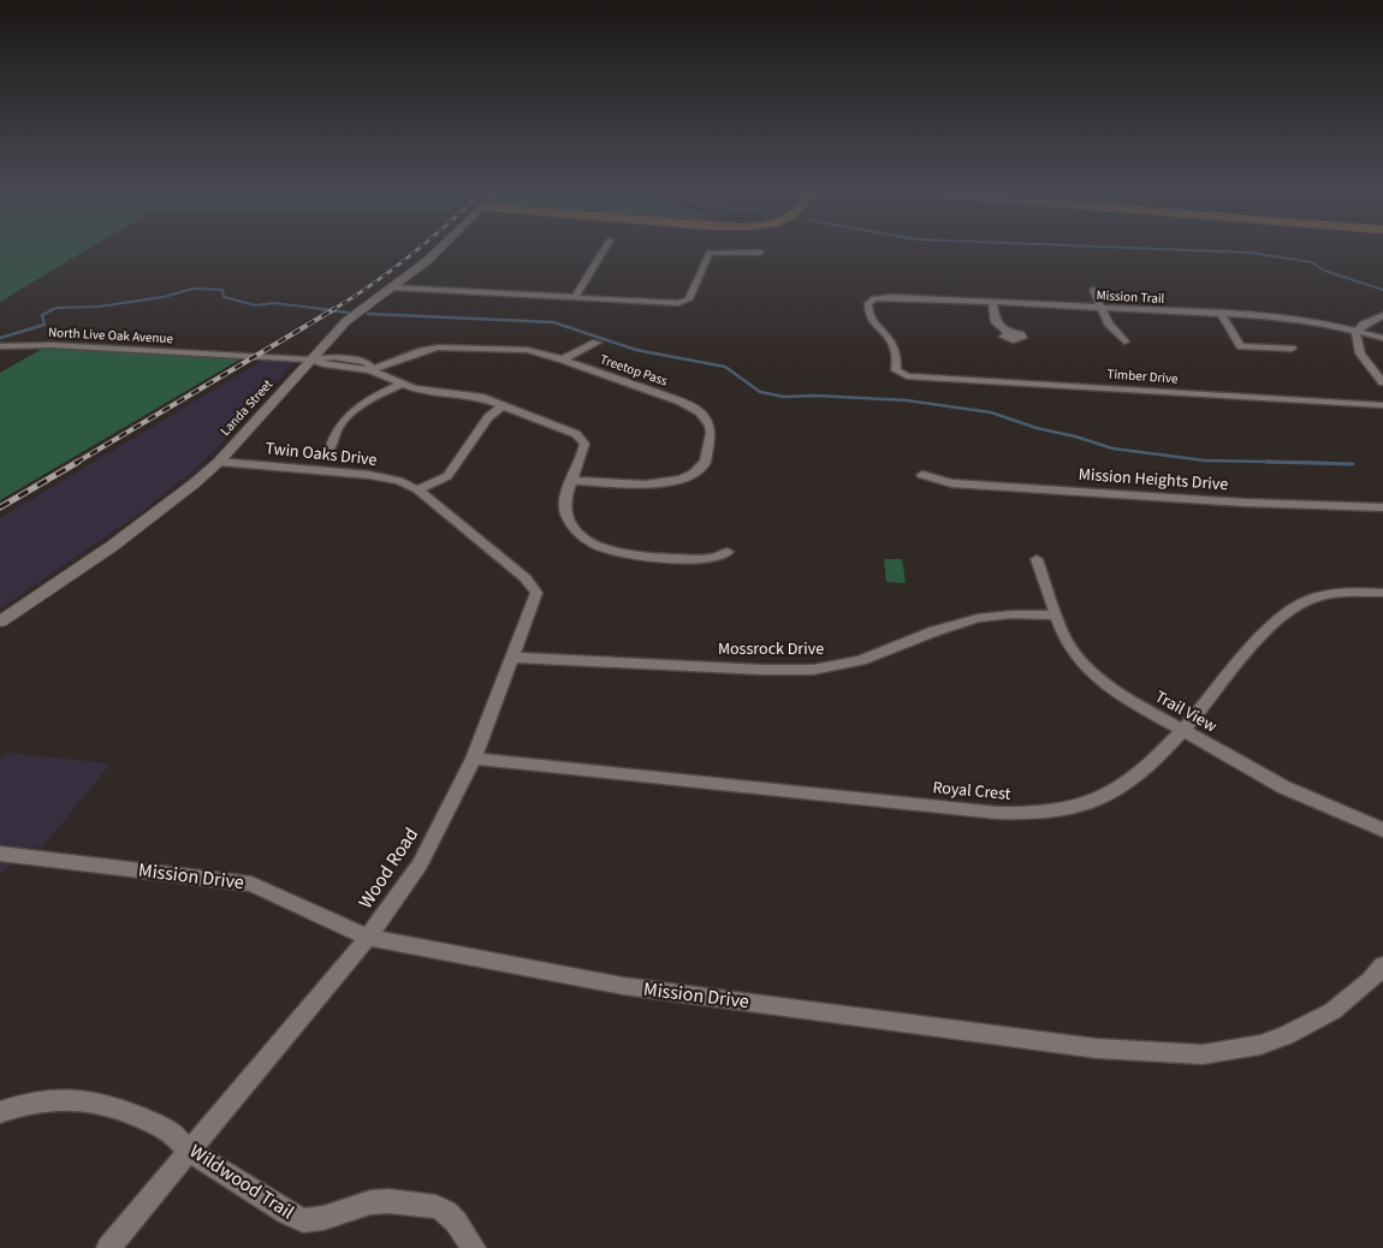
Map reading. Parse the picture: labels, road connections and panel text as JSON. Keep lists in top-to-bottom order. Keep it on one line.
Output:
{"streets":{"street":["Mission Trail","North Live Oak Avenue","Treetop Pass","Timber Drive","Landa Street","Twin Oaks Drive","Mission Heights Drive","Mossrock Drive","Trail View","Royal Crest","Wood Road","Mission Drive","Wildwood Trail"]},"crossings":[["Mission Trail","Timber Drive"],["North Live Oak Avenue","Landa Street"],["Landa Street","Twin Oaks Drive"],["Twin Oaks Drive","Wood Road"],["Mossrock Drive","Trail View"],["Mossrock Drive","Wood Road"],["Trail View","Royal Crest"],["Royal Crest","Wood Road"],["Wood Road","Mission Drive"],["Wood Road","Wildwood Trail"]]}
